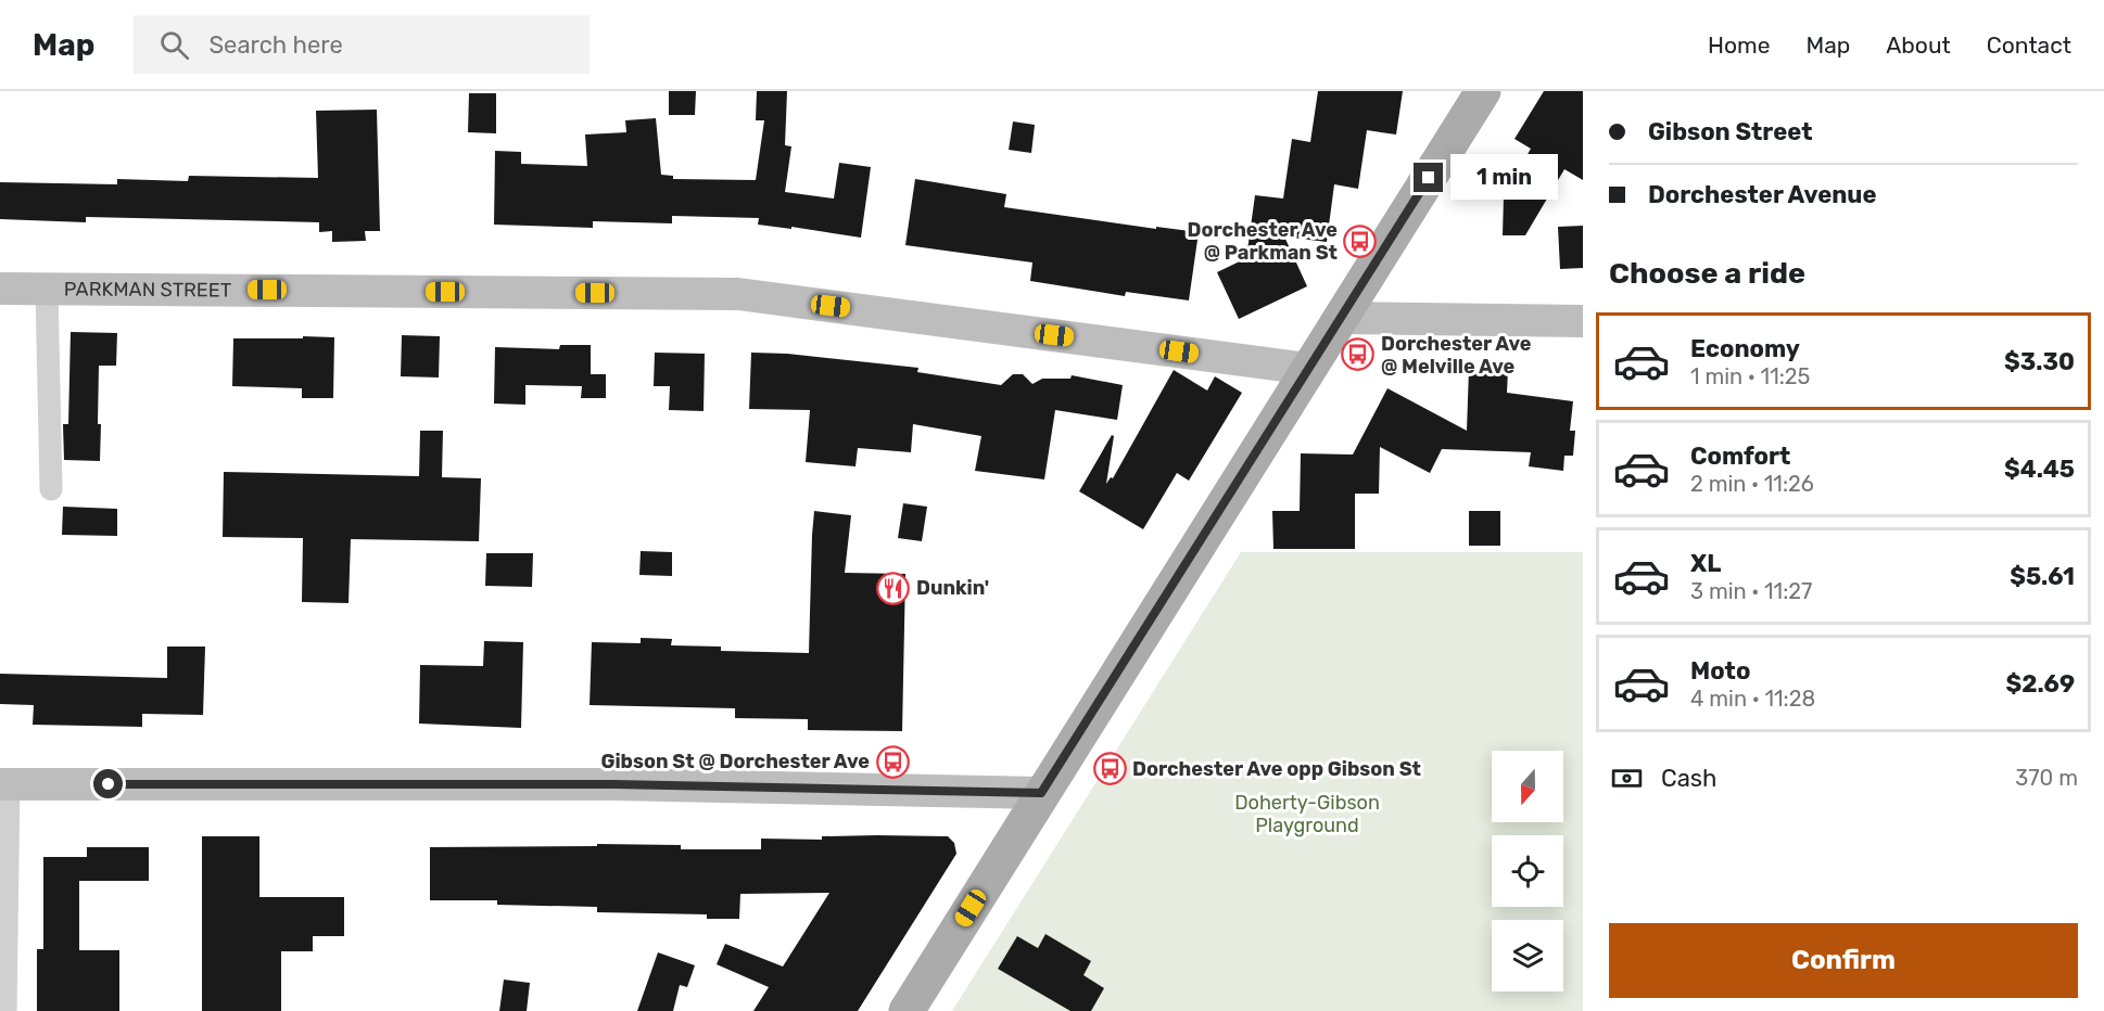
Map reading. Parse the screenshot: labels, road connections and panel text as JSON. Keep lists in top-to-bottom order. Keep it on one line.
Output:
{"streets":{"street":["PARKMAN STREET"]},"parks":["Doherty-Gibson Playground"],"places":{"bus stop":["Dorchester Ave @ Parkman St","Dorchester Ave @ Melville Ave","Gibson St @ Dorchester Ave","Dorchester Ave opp Gibson St"],"restaurant":["Dunkin'"]},"north":"bottom","page":{"header":"Map","search":"Search here","nav":["Home","Map","About","Contact"],"banner":["Gibson Street","Dorchester Avenue"],"bubble":"1 min","heading":"Choose a ride","list":[{"name":"Economy","note":"1 min · 11:25","value":"$3.30"},{"name":"Comfort","note":"2 min · 11:26","value":"$4.45"},{"name":"XL","note":"3 min · 11:27","value":"$5.61"},{"name":"Moto","note":"4 min · 11:28","value":"$2.69"}],"pay":["Cash","370 m"],"buttons":"Confirm"}}
